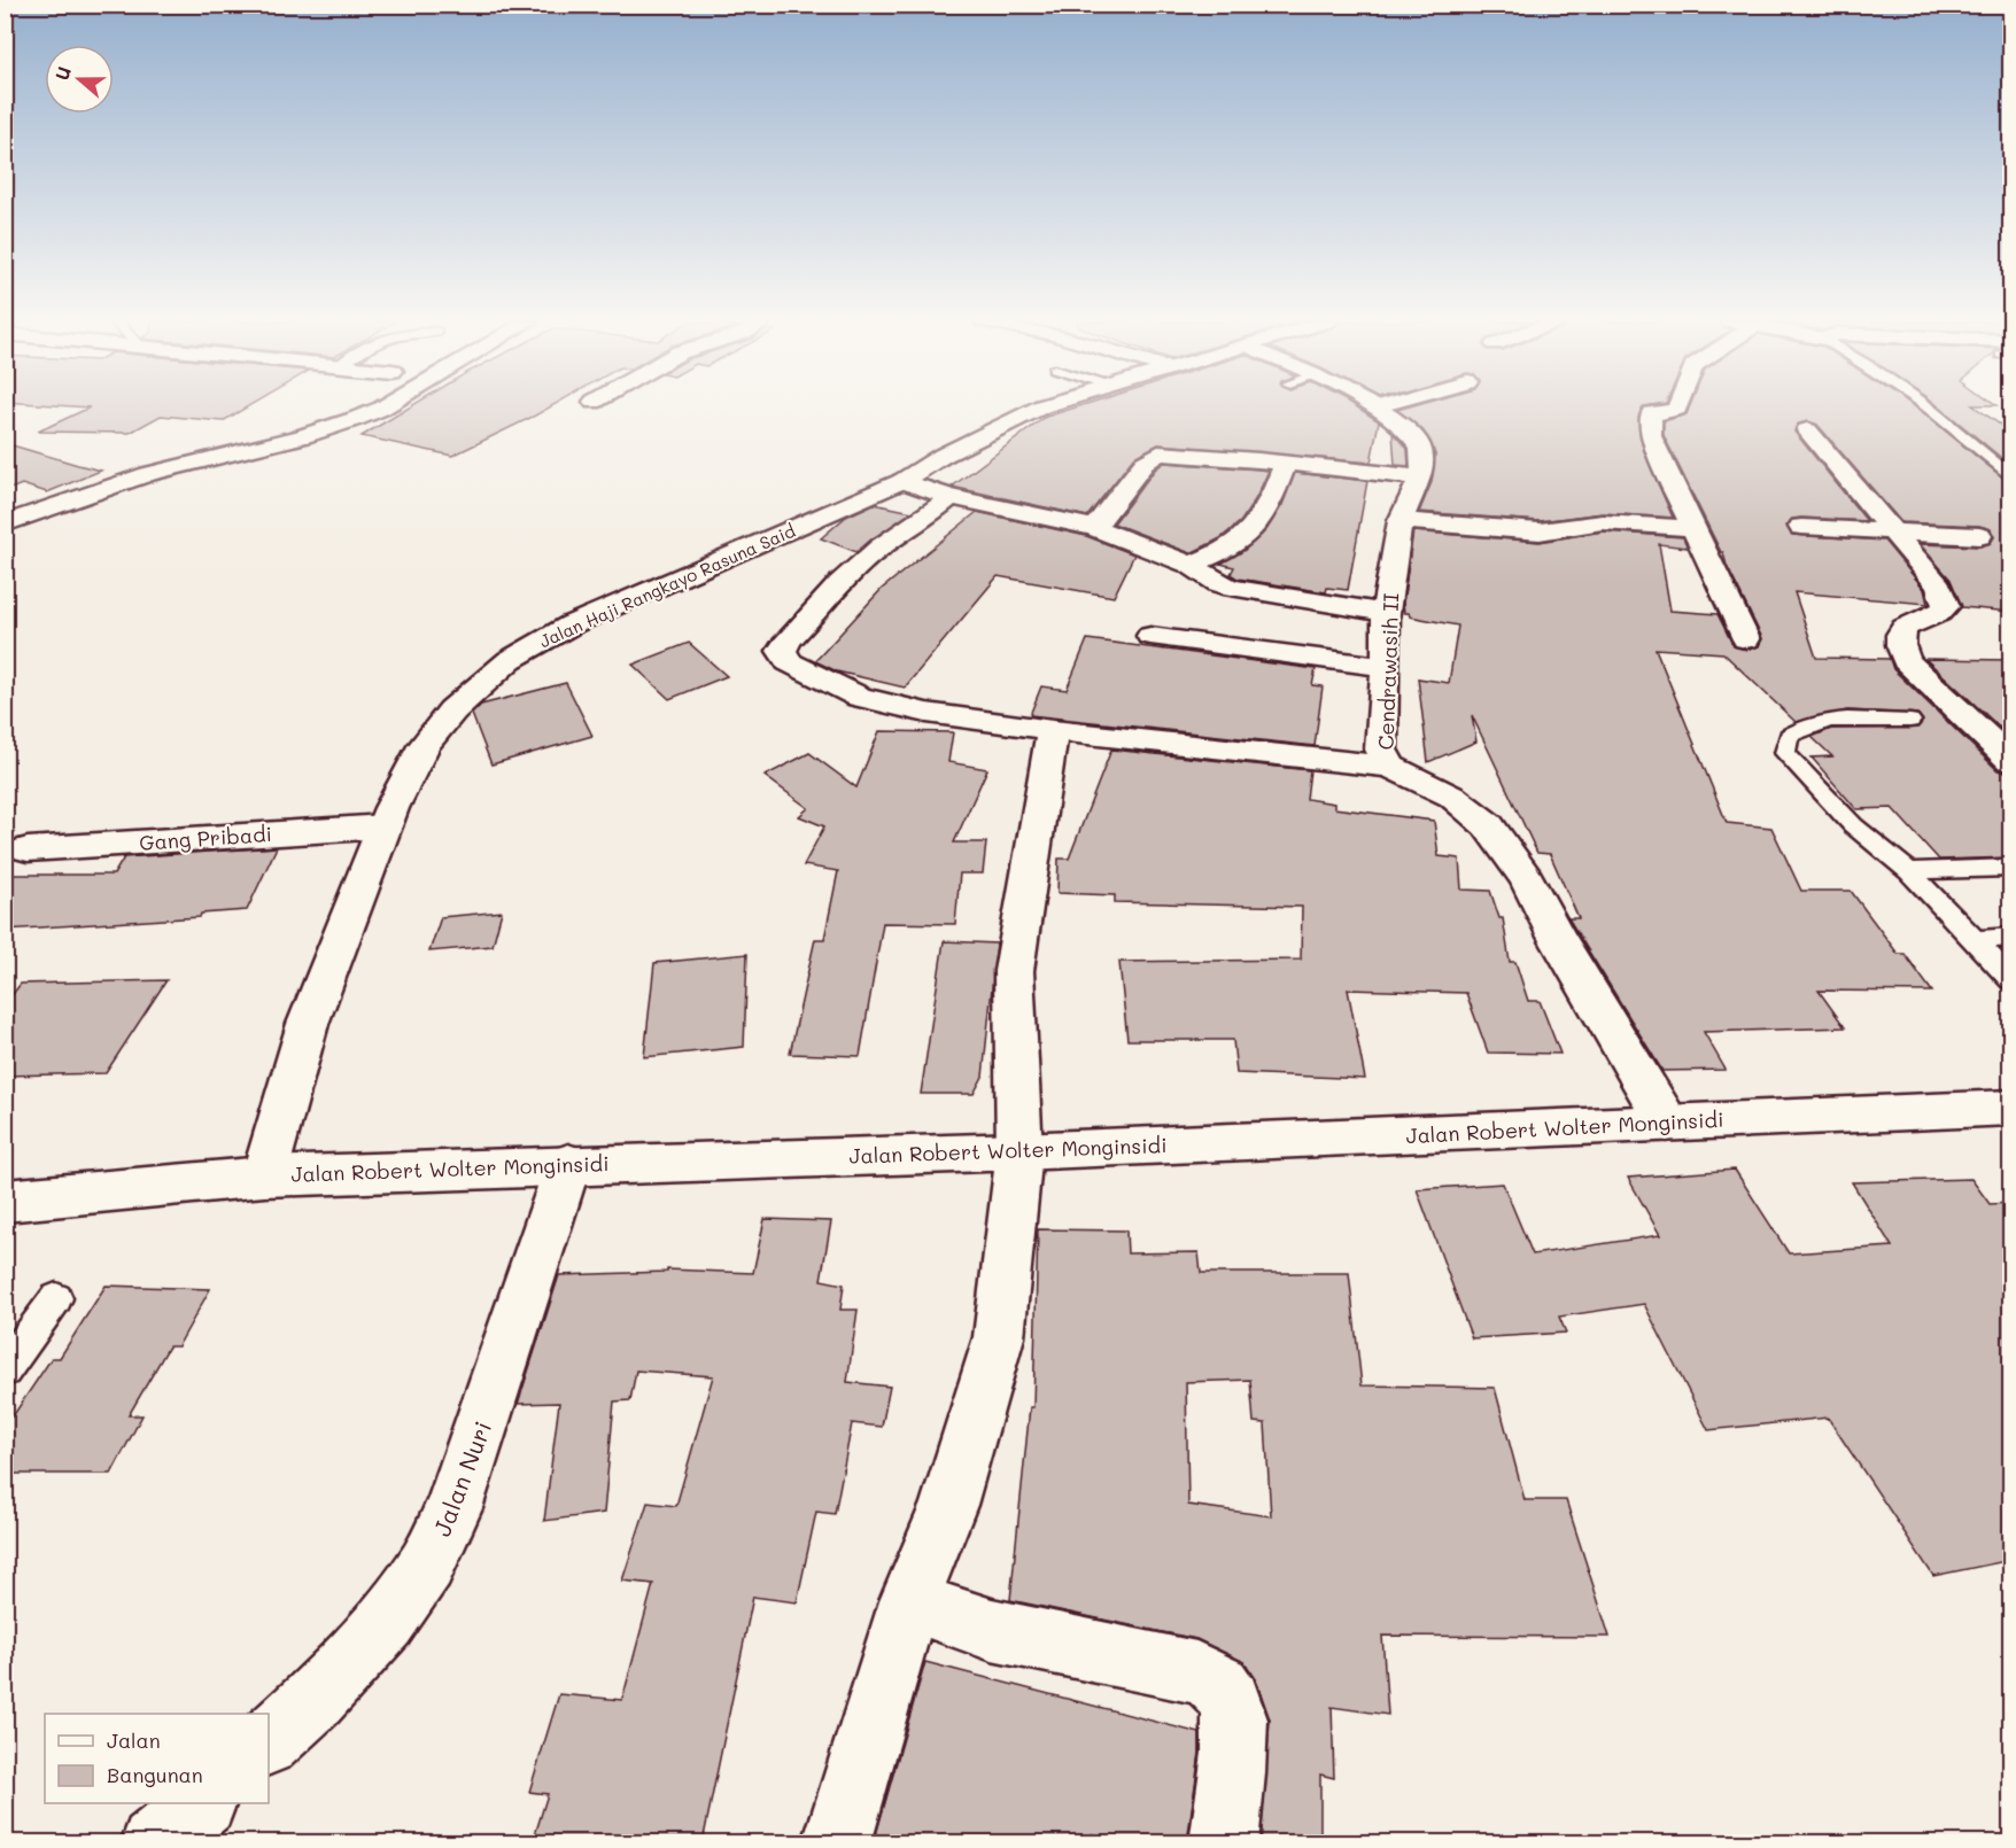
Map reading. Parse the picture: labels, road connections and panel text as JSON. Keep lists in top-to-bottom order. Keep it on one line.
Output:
{"streets":{"main road":["Jalan Haji Rangkayo Rasuna Said","Cendrawasih II","Gang Pribadi","Jalan Robert Wolter Monginsidi","Jalan Nuri"]},"crossings":[["Jalan Haji Rangkayo Rasuna Said","Gang Pribadi"],["Jalan Haji Rangkayo Rasuna Said","Jalan Robert Wolter Monginsidi"],["Cendrawasih II","Jalan Robert Wolter Monginsidi"],["Jalan Robert Wolter Monginsidi","Jalan Nuri"]],"legend":["Jalan","Bangunan"],"north":"left"}
